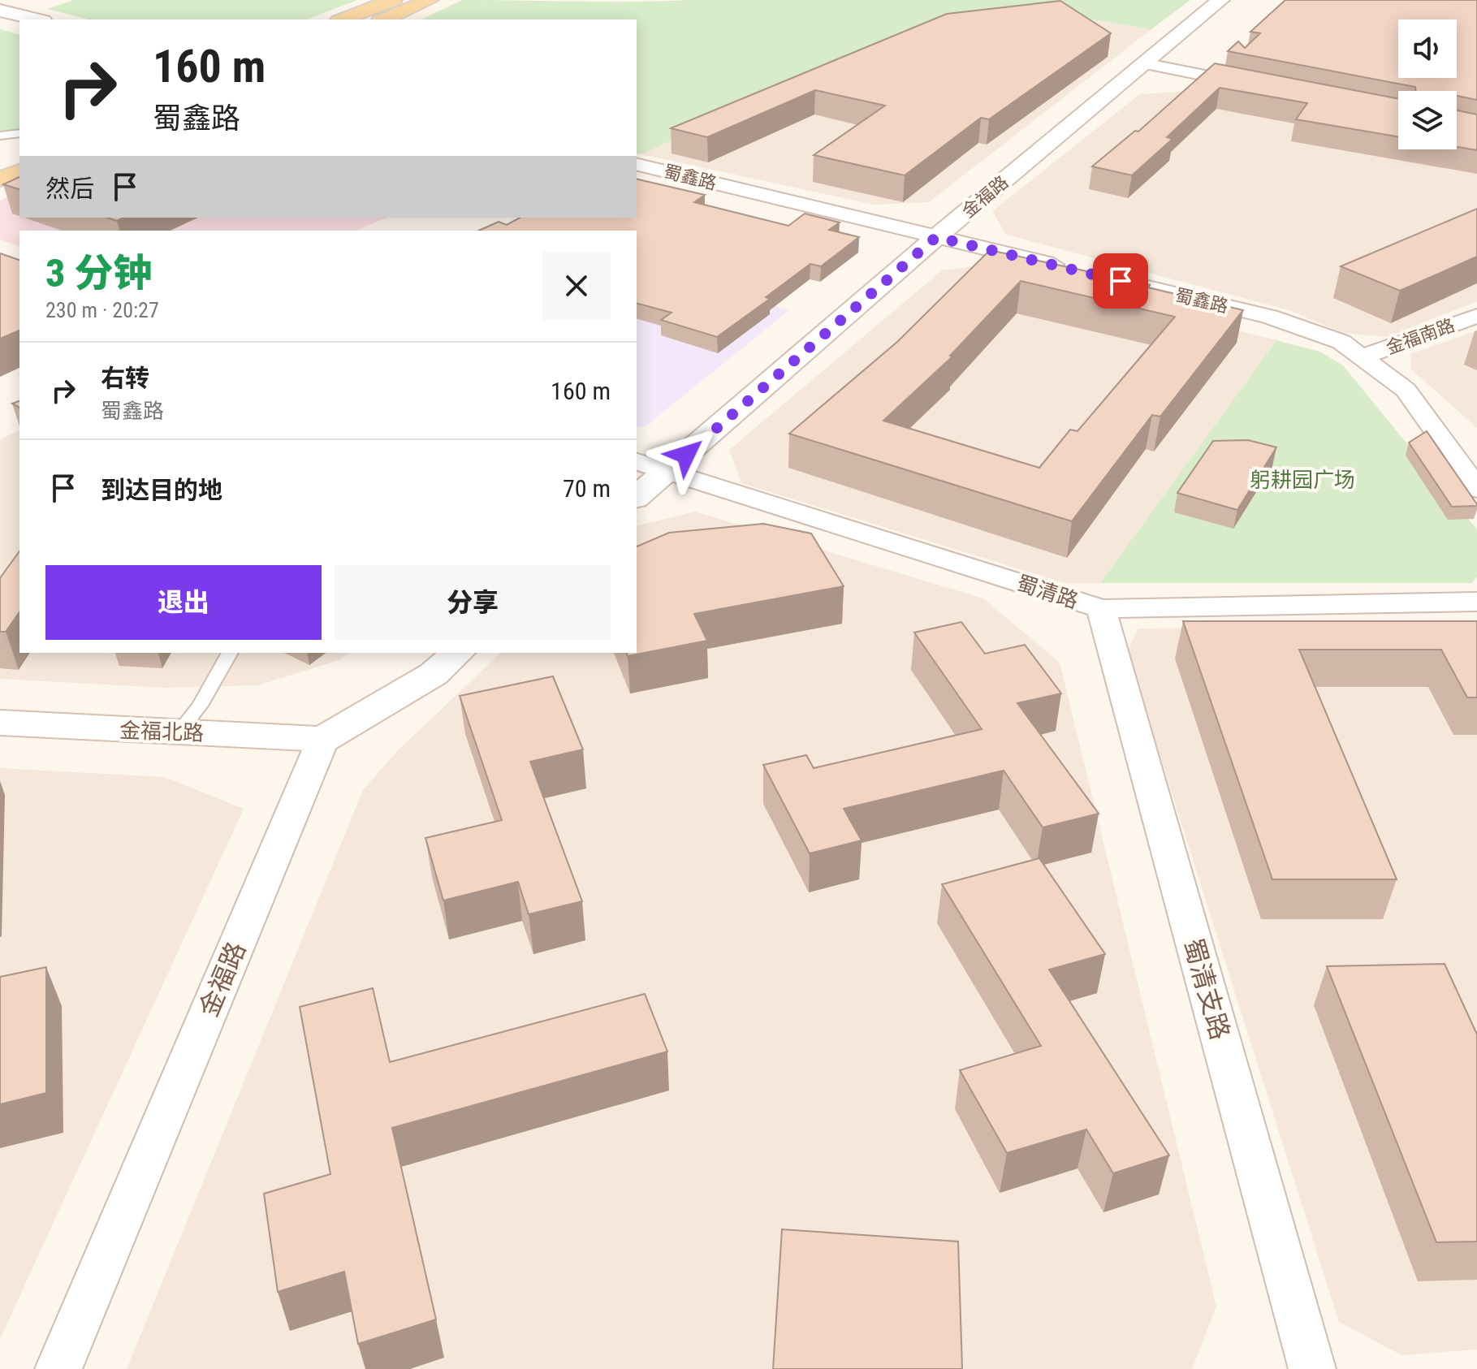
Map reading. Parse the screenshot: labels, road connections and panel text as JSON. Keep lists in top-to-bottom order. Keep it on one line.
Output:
{"streets":{"street":["蜀鑫路","金福路","金福南路","蜀清路","金福北路","蜀清支路"]},"crossings":[["蜀鑫路","金福路"],["蜀鑫路","金福南路"],["金福路","蜀清路"],["金福路","金福北路"],["蜀清路","蜀清支路"]],"parks":["躬耕园广场"],"page":{"turn":["160 m","蜀鑫路"],"then":"然后","heading":["3 分钟","230 m · 20:27"],"list":[{"name":"右转","note":"蜀鑫路","value":"160 m"},{"name":"到达目的地","value":"70 m"}],"buttons":["退出","分享"]}}
